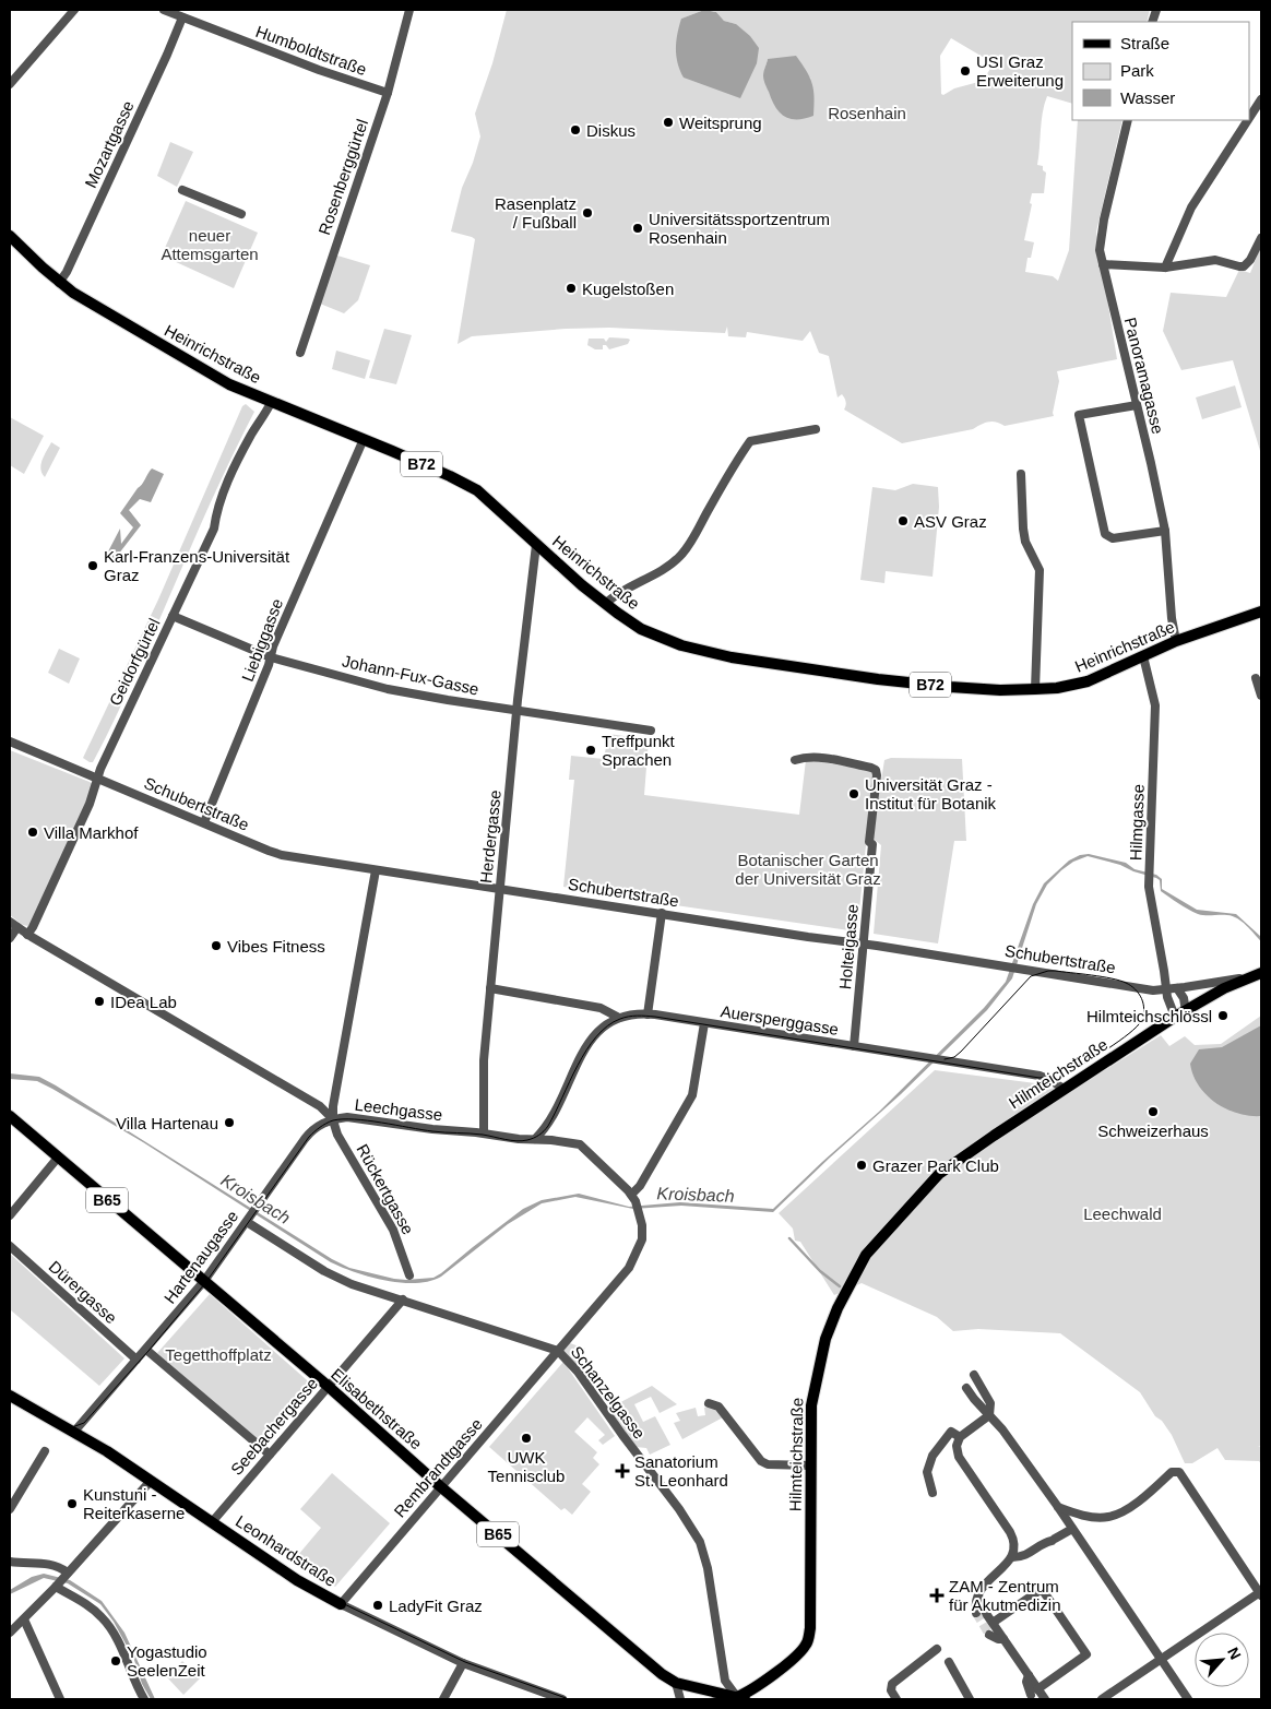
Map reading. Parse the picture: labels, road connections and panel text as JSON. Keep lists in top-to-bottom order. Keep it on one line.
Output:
{"streets":{"main road":["Heinrichstraße","B72","Hilmteichstraße","B65","Elisabethstraße","Leonhardstraße"],"street":["Humboldtstraße","Mozartgasse","Rosenberggürtel","Panoramagasse","Liebiggasse","Geidorfgürtel","Johann-Fux-Gasse","Schubertstraße","Hilmgasse","Herdergasse","Holteigasse","Auersperggasse","Leechgasse","Rückertgasse","Hartenaugasse","Dürergasse","Schanzelgasse","Seebachergasse","Rembrandtgasse"]},"crossings":[["Humboldtstraße","Mozartgasse"],["Humboldtstraße","Rosenberggürtel"],["Mozartgasse","Heinrichstraße"],["Heinrichstraße","Panoramagasse"],["Heinrichstraße","Liebiggasse"],["Heinrichstraße","Geidorfgürtel"],["Heinrichstraße","Hilmgasse"],["Heinrichstraße","Herdergasse"],["Liebiggasse","Johann-Fux-Gasse"],["Liebiggasse","Schubertstraße"],["Geidorfgürtel","Johann-Fux-Gasse"],["Geidorfgürtel","Schubertstraße"],["Geidorfgürtel","Leechgasse"],["Johann-Fux-Gasse","Herdergasse"],["Schubertstraße","Hilmgasse"],["Schubertstraße","Herdergasse"],["Schubertstraße","Holteigasse"],["Schubertstraße","Hilmteichstraße"],["Herdergasse","Leechgasse"],["Holteigasse","Auersperggasse"],["Auersperggasse","Hilmteichstraße"],["Hilmteichstraße","Schanzelgasse"],["Hilmteichstraße","Elisabethstraße"],["Leechgasse","Rückertgasse"],["Leechgasse","Hartenaugasse"],["Leechgasse","Schanzelgasse"],["Leechgasse","Rembrandtgasse"],["Rückertgasse","Hartenaugasse"],["Hartenaugasse","Dürergasse"],["Hartenaugasse","Schanzelgasse"],["Hartenaugasse","Elisabethstraße"],["Hartenaugasse","Leonhardstraße"],["Schanzelgasse","Elisabethstraße"],["Schanzelgasse","Seebachergasse"],["Schanzelgasse","Rembrandtgasse"],["Elisabethstraße","Seebachergasse"],["Elisabethstraße","Rembrandtgasse"],["Seebachergasse","Leonhardstraße"],["Rembrandtgasse","Leonhardstraße"]],"water":["Kroisbach"],"parks":["Rosenhain","neuer Attemsgarten","Botanischer Garten der Universität Graz","Leechwald","Tegetthoffplatz"],"places":{"other":["USI Graz Erweiterung","Weitsprung","Diskus","Rasenplatz / Fußball","Universitätssportzentrum Rosenhain","Kugelstoßen","ASV Graz","Karl-Franzens-Universität Graz","Treffpunkt Sprachen","Universität Graz - Institut für Botanik","Villa Markhof","Vibes Fitness","IDea Lab","Hilmteichschlössl","Schweizerhaus","Villa Hartenau","Grazer Park Club","UWK Tennisclub","Kunstuni - Reiterkaserne","LadyFit Graz","Yogastudio SeelenZeit"],"health":["Sanatorium St. Leonhard","ZAM - Zentrum für Akutmedizin"]},"legend":["Straße","Park","Wasser"],"north":"top right"}
